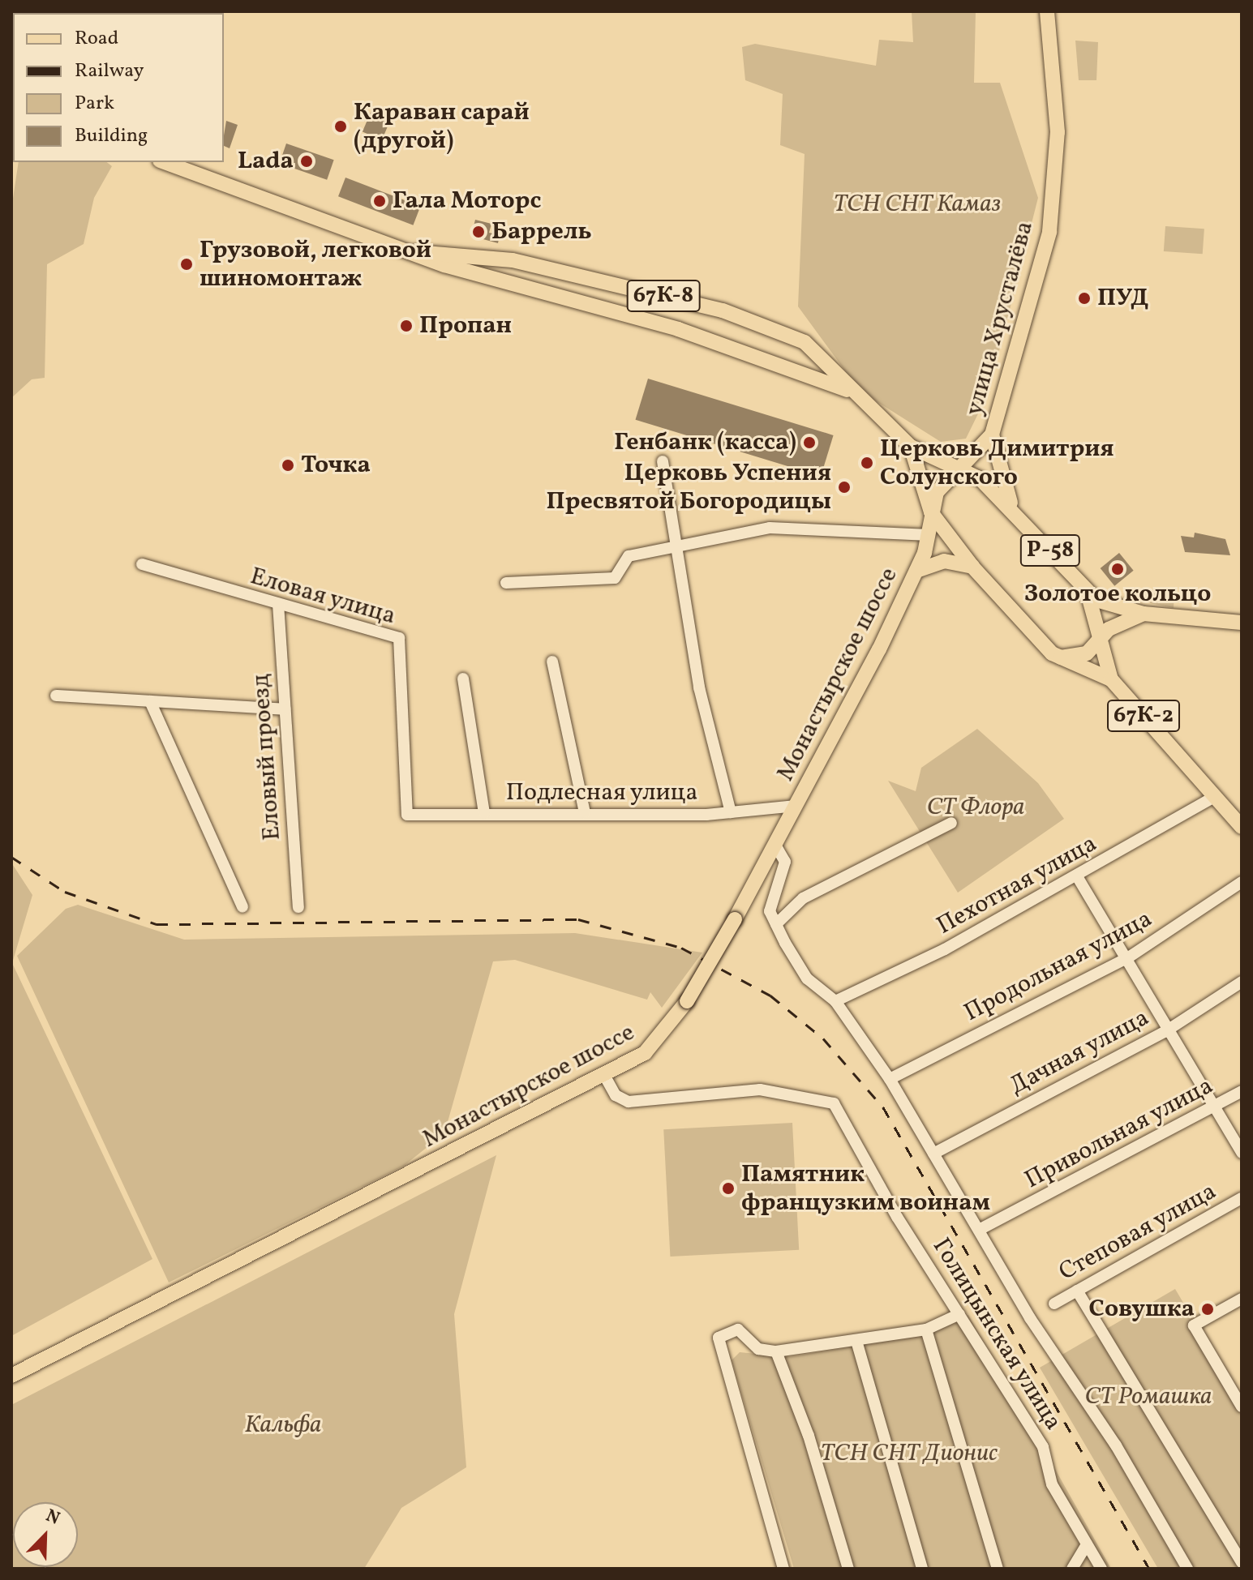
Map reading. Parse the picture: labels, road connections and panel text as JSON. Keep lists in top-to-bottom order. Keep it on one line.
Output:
{"streets":{"main road":["67К-8","улица Хрусталёва","Р-58","Монастырское шоссе","67К-2"],"street":["Еловая улица","Еловый проезд","Подлесная улица","Пехотная улица","Продольная улица","Дачная улица","Привольная улица","Степовая улица","Голицынская улица"]},"crossings":[["67К-8","улица Хрусталёва"],["67К-8","Р-58"],["67К-8","Монастырское шоссе"],["улица Хрусталёва","Р-58"],["улица Хрусталёва","Монастырское шоссе"],["Р-58","Монастырское шоссе"],["Р-58","67К-2"],["Еловая улица","Еловый проезд"],["Еловая улица","Подлесная улица"],["Монастырское шоссе","Подлесная улица"],["Монастырское шоссе","Голицынская улица"],["67К-2","Пехотная улица"]],"parks":["ТСН СНТ Камаз","СТ Флора","СТ Ромашка","Кальфа","ТСН СНТ Дионис"],"places":["Караван сарай (другой)","Lada","Гала Моторс","Баррель","Грузовой, легковой шиномонтаж","ПУД","Пропан","Генбанк (касса)","Церковь Димитрия Солунского","Точка","Церковь Успения Пресвятой Богородицы","Золотое кольцо","Памятник французким воинам","Совушка"],"legend":["Road","Railway","Park","Building"],"north":"top right"}
